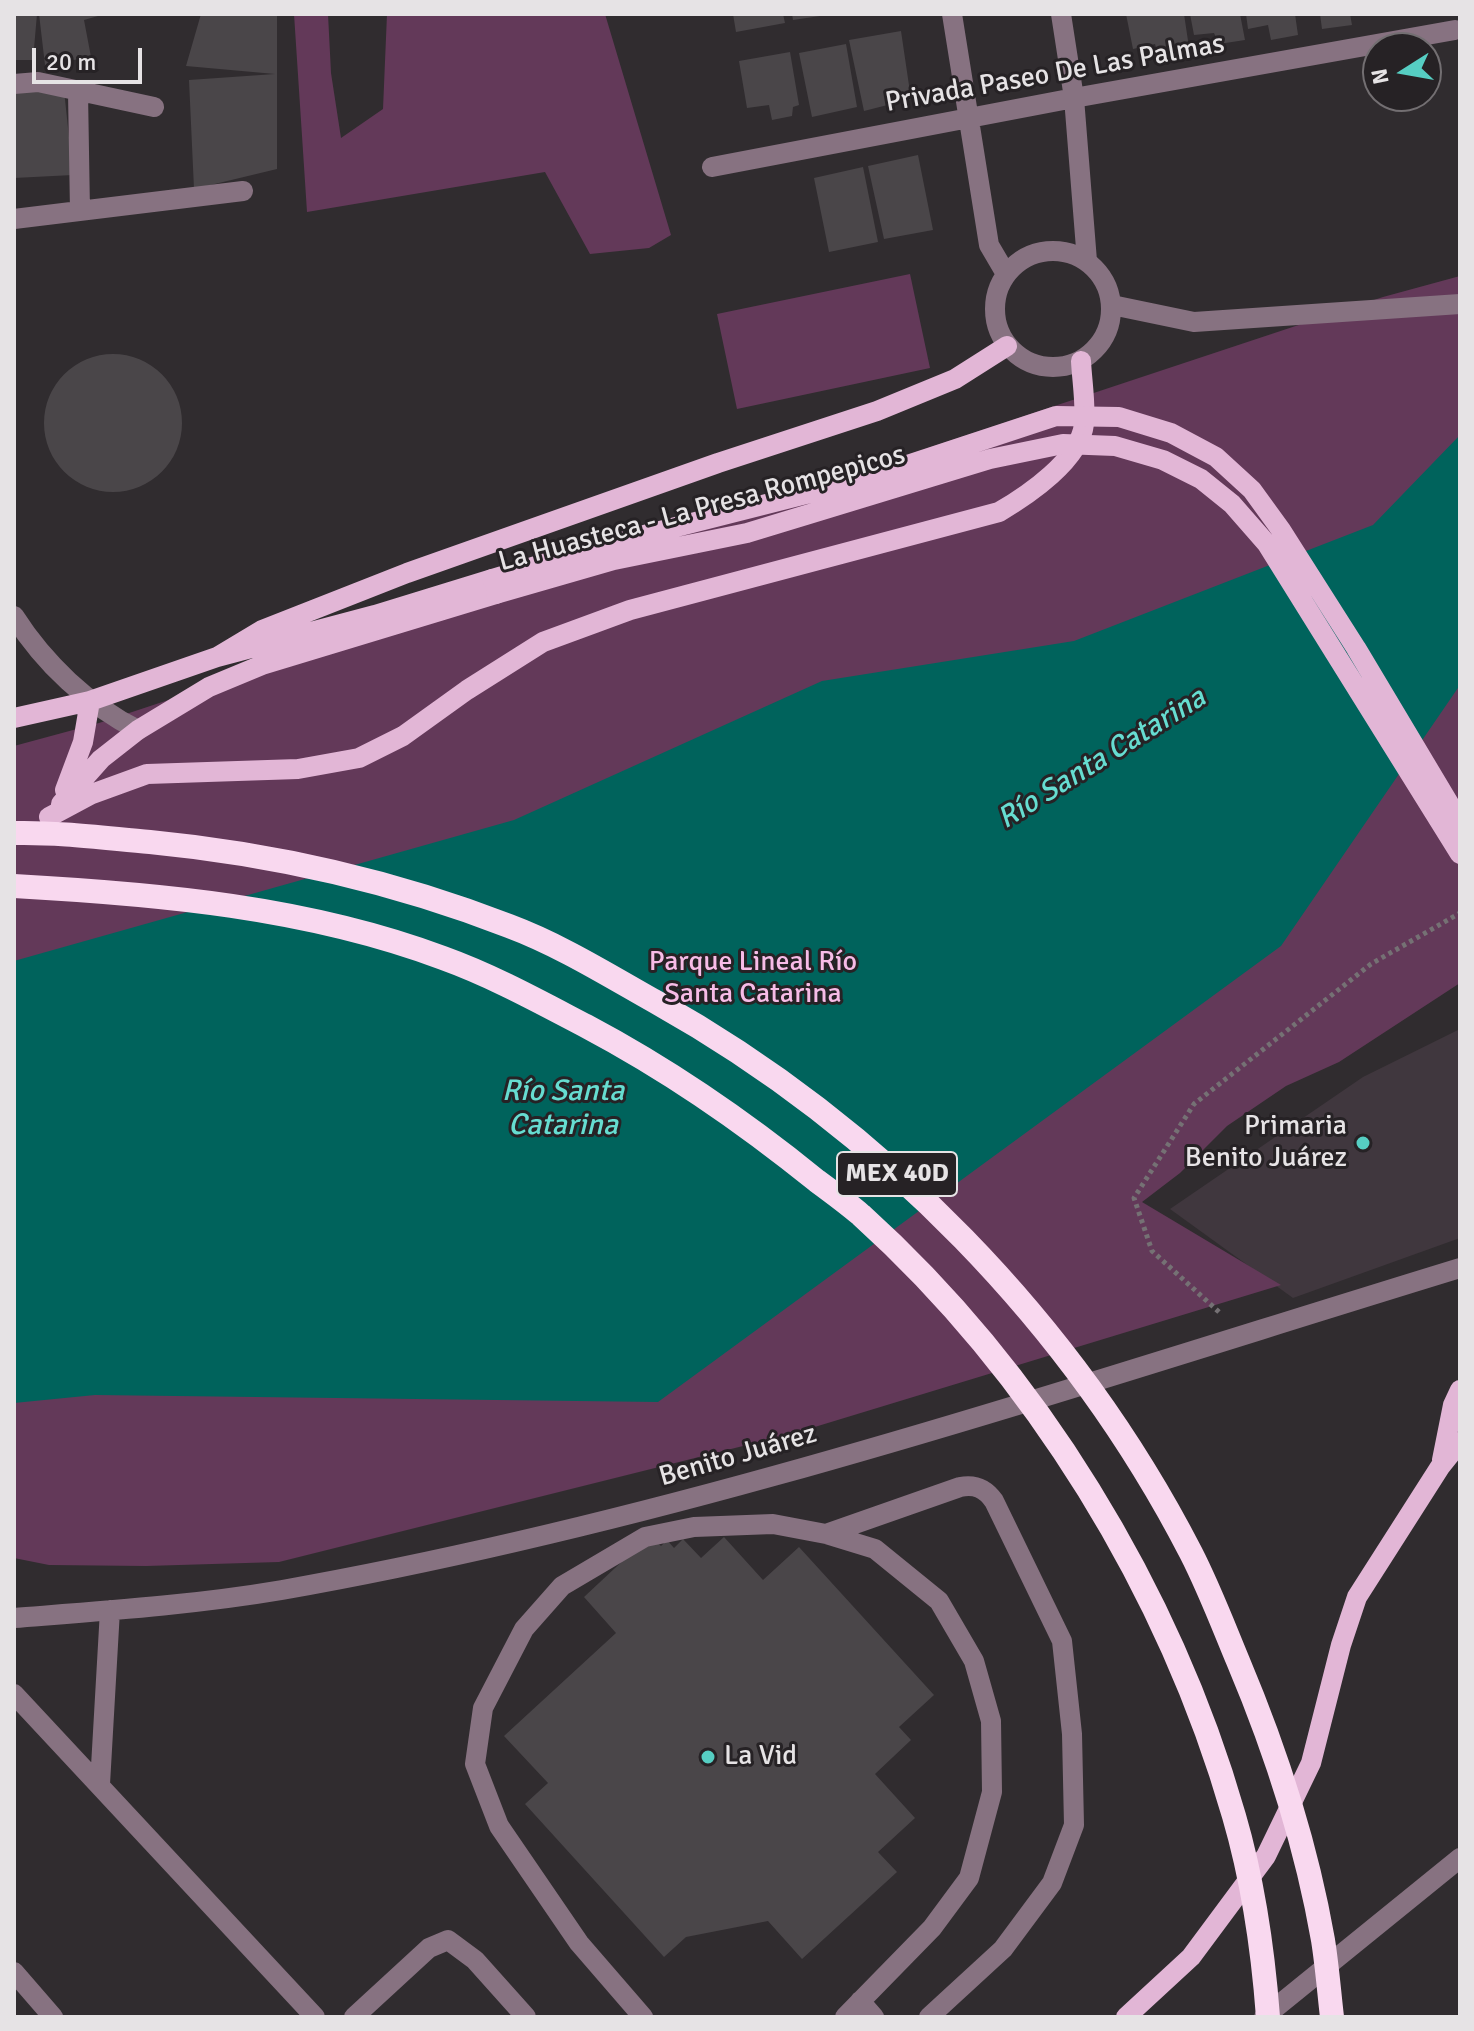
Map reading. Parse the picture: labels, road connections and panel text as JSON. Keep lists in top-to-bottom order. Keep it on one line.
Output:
{"streets":{"highway":["MEX 40D"],"main road":["La Huasteca - La Presa Rompepicos"],"street":["Privada Paseo De Las Palmas","Benito Juárez"]},"water":["Río Santa Catarina"],"parks":["Parque Lineal Río Santa Catarina"],"places":["Primaria Benito Juárez","La Vid"],"scale_bar":"20 m","north":"left"}
